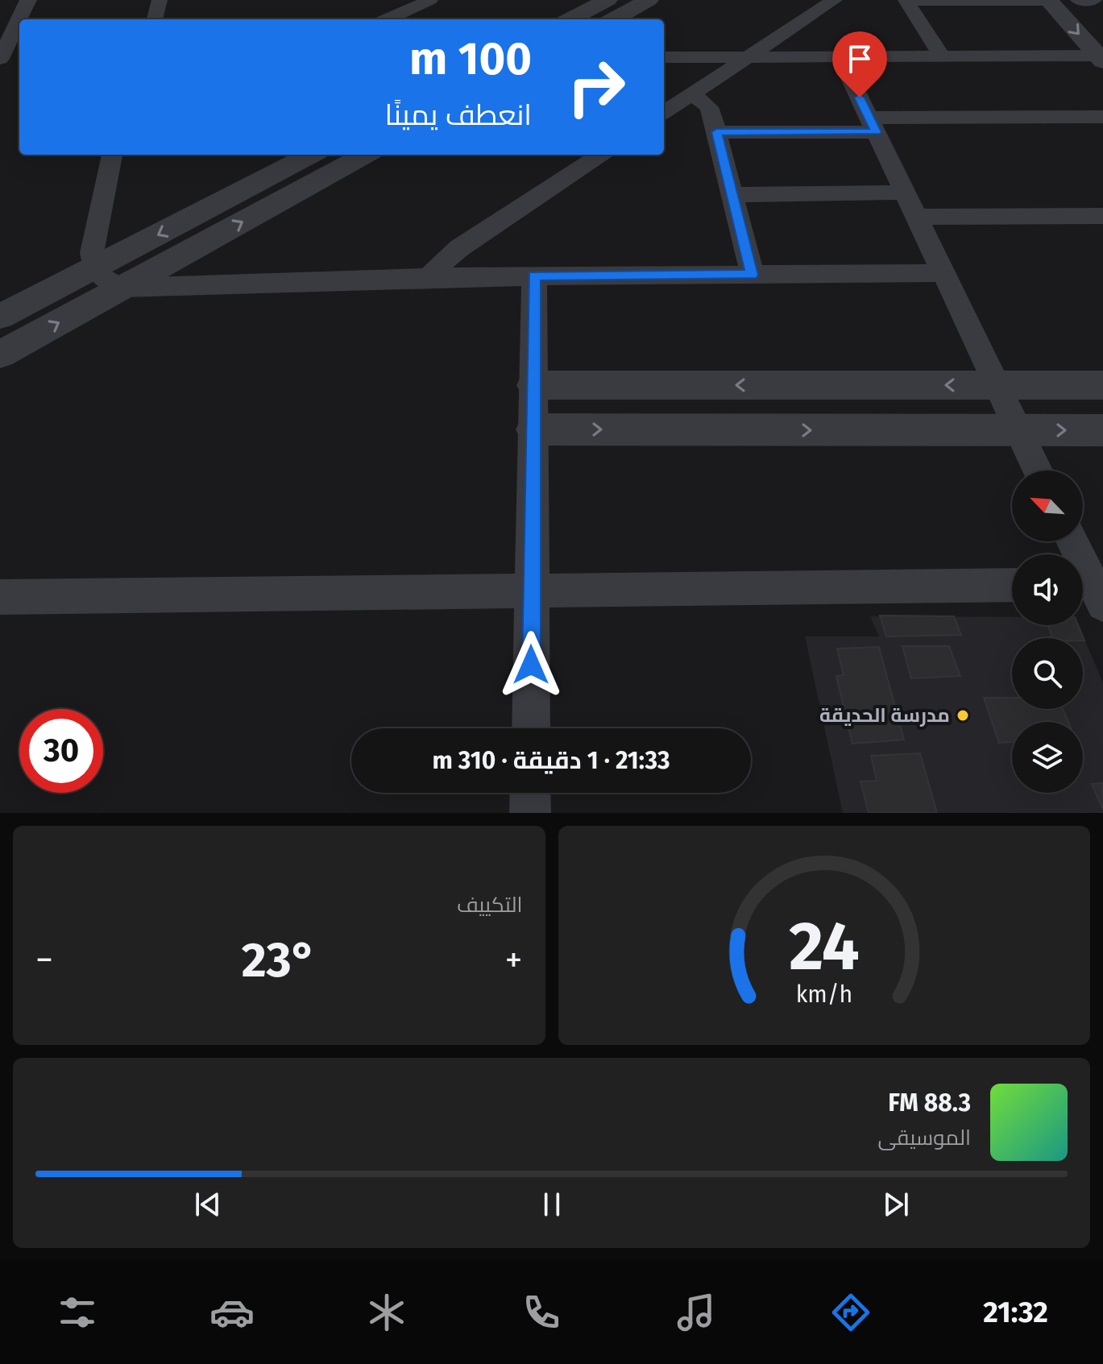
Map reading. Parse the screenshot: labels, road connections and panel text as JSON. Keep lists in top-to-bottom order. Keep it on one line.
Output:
{"places":["مدرسة الحديقة"],"north":"top left","page":{"turn":["100 m","انعطف يمينًا"],"limit":"30","trip":"21:33 · 1 دقيقة · 310 m","tile":"التكييف","heat":["−","23°","+"],"song":["88.3 FM","الموسيقى"],"tabs":"21:32","gauge":["24","km/h"]}}
